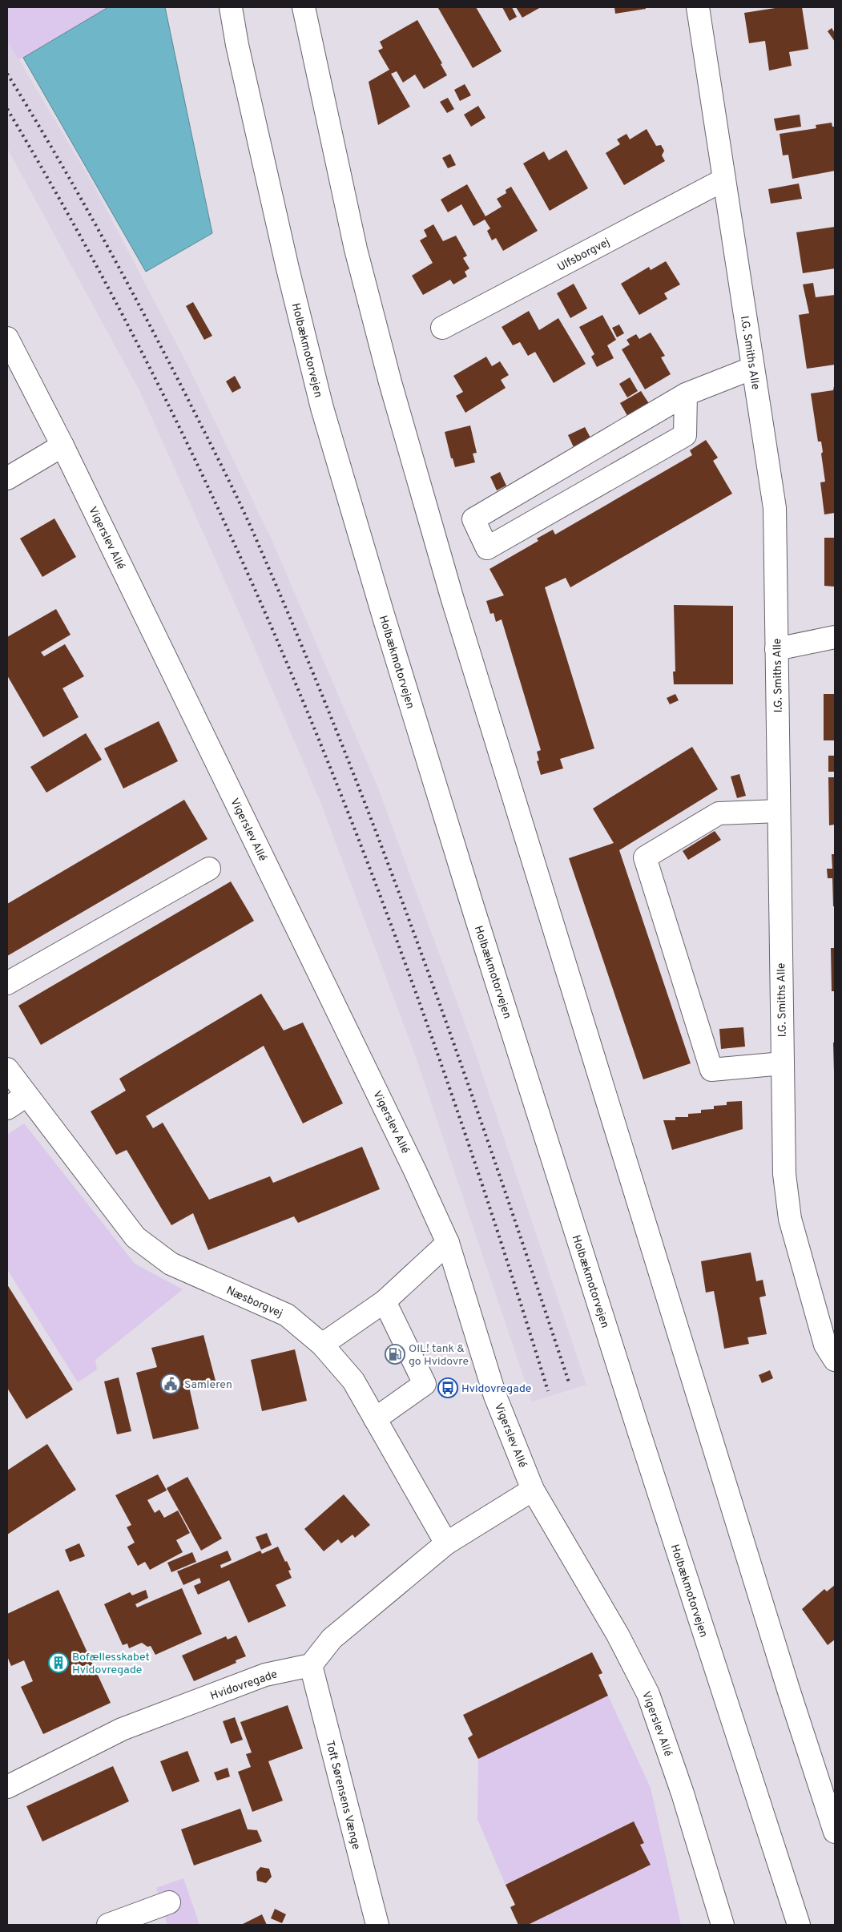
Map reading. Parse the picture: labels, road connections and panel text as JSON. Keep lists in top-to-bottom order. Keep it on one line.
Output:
{"streets":{"main road":["Ulfsborgvej","Holbækmotorvejen","I.G. Smiths Alle","Vigerslev Allé","Næsborgvej","Hvidovregade","Toft Sørensens Vænge"]},"crossings":[["Ulfsborgvej","I.G. Smiths Alle"],["Hvidovregade","Toft Sørensens Vænge"]],"places":{"fuel station":["OIL! tank & go Hvidovre"],"public building":["Samleren"],"bus stop":["Hvidovregade"],"building":["Bofællesskabet Hvidovregade"]}}
